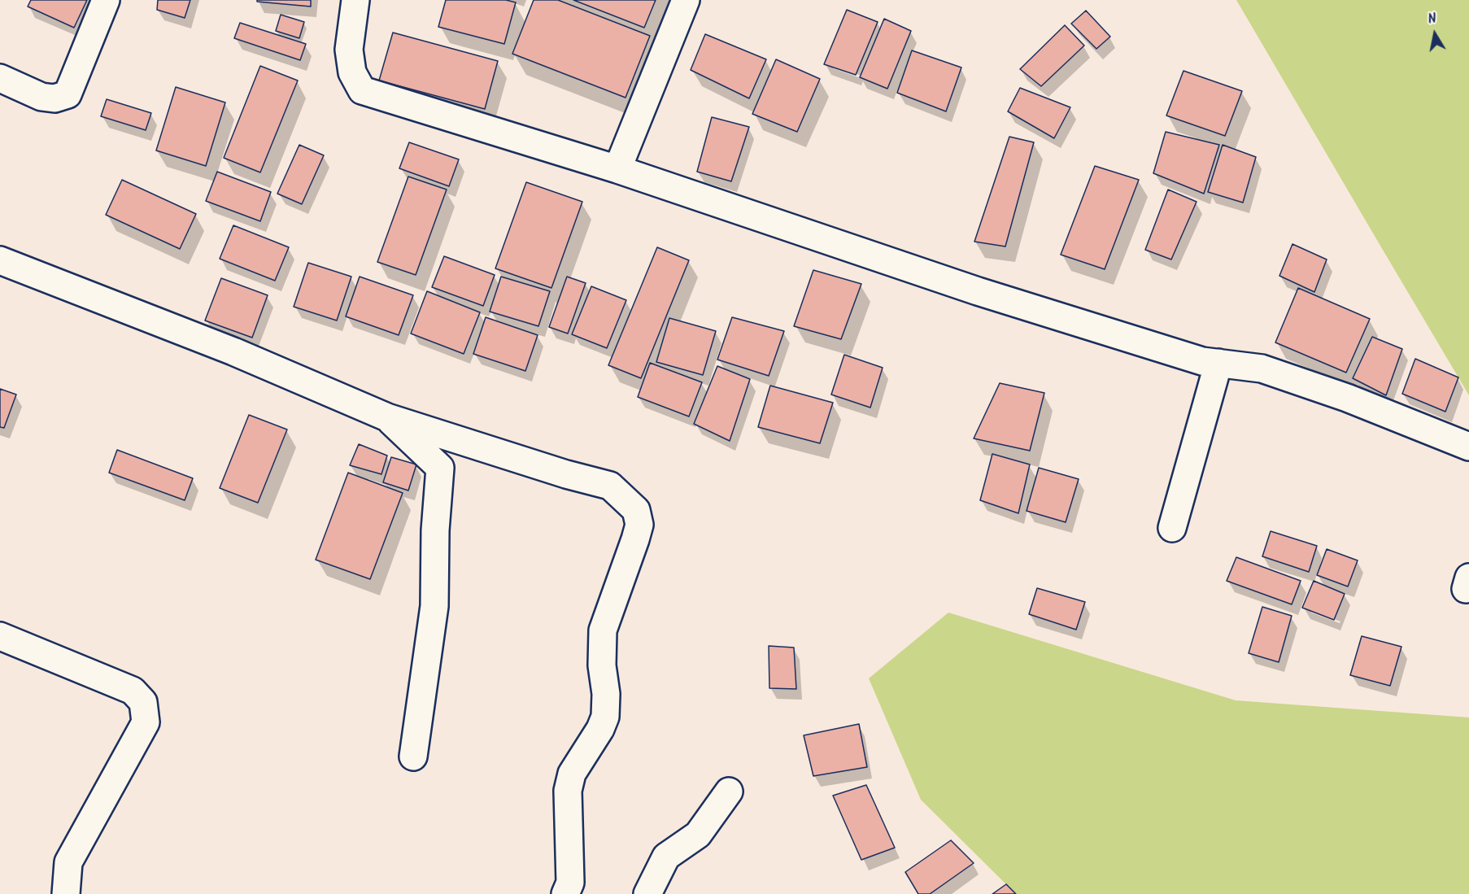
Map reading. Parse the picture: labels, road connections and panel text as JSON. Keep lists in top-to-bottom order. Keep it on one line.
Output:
{"north":"top"}
